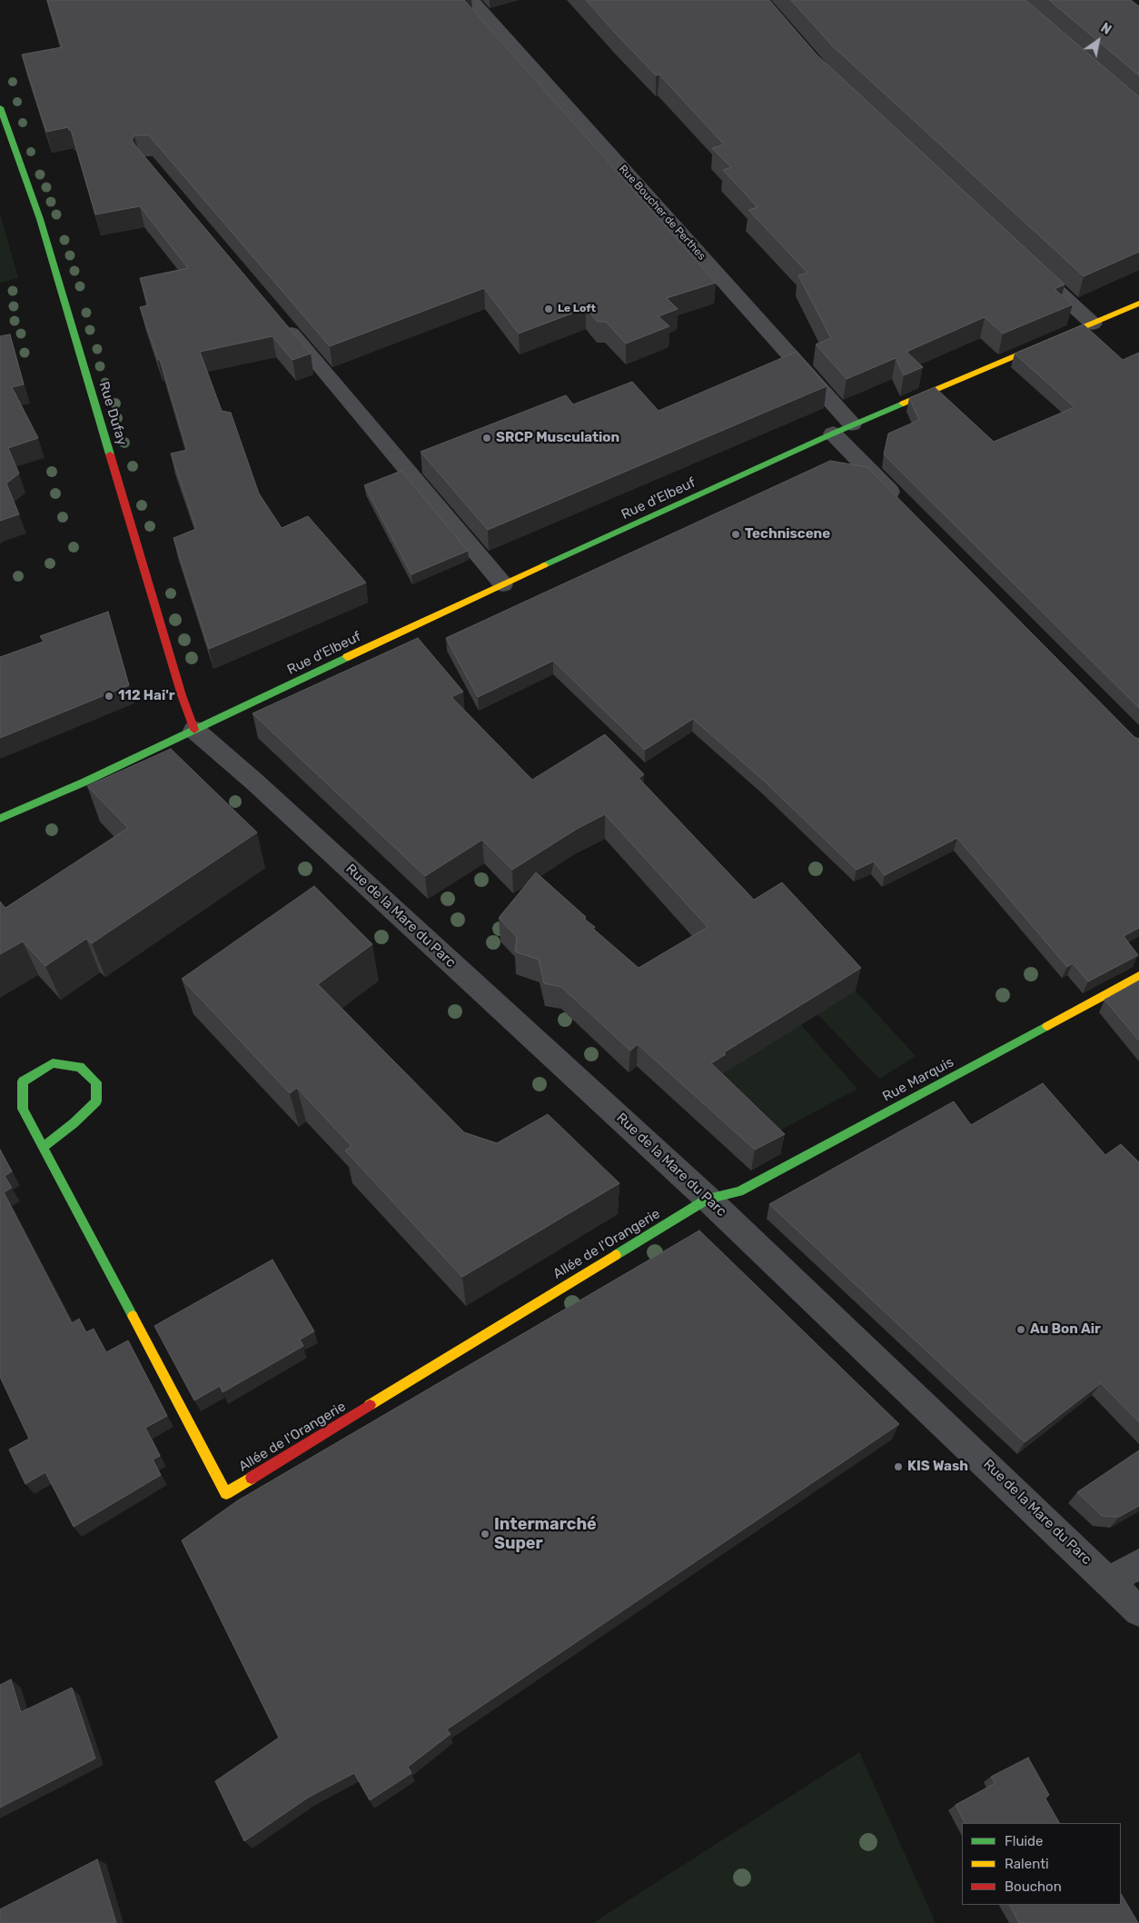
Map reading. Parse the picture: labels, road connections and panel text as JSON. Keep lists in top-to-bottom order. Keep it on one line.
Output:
{"streets":{"street":["Rue Boucher de Perthes","Rue Dufay","Rue d'Elbeuf","Rue de la Mare du Parc","Rue Marquis","Allée de l'Orangerie"]},"crossings":[["Rue Boucher de Perthes","Rue d'Elbeuf"],["Rue Dufay","Rue d'Elbeuf"],["Rue Dufay","Rue de la Mare du Parc"],["Rue d'Elbeuf","Rue de la Mare du Parc"],["Rue de la Mare du Parc","Rue Marquis"],["Rue de la Mare du Parc","Allée de l'Orangerie"],["Rue Marquis","Allée de l'Orangerie"]],"places":["Le Loft","SRCP Musculation","Techniscene","112 Hai'r","Au Bon Air","KIS Wash","Intermarché Super"],"legend":["Fluide","Ralenti","Bouchon"],"north":"top right"}
